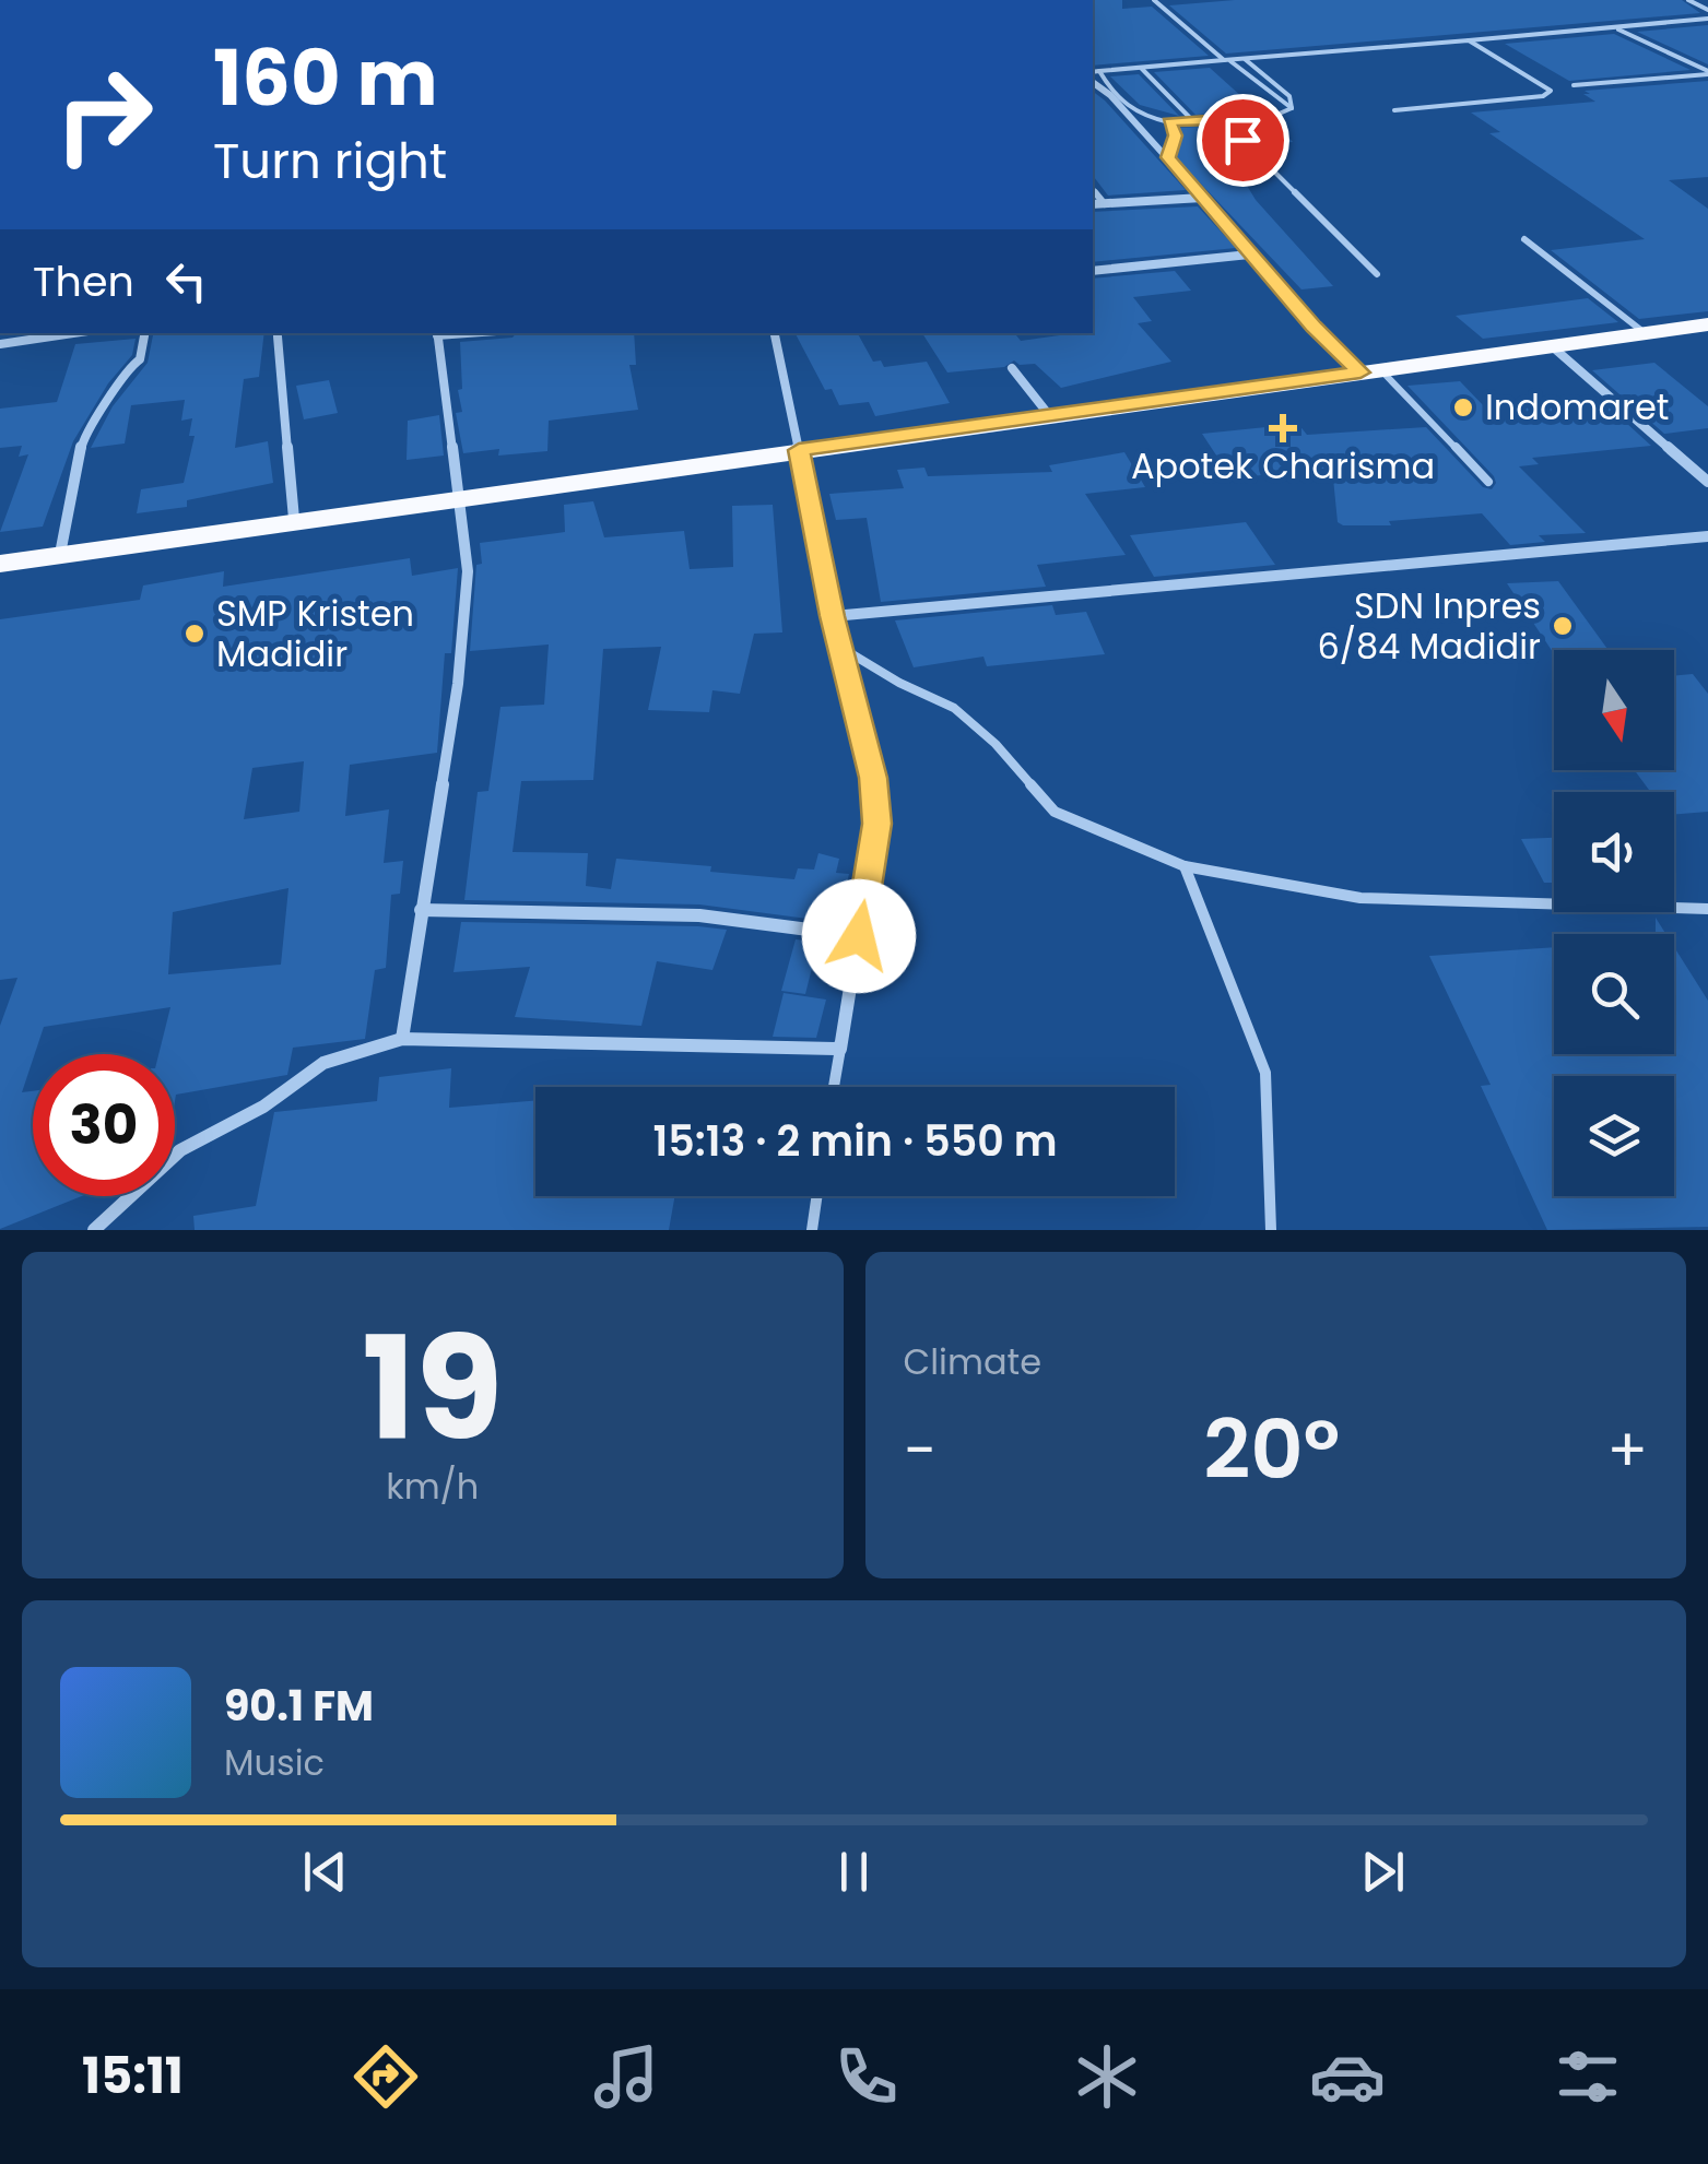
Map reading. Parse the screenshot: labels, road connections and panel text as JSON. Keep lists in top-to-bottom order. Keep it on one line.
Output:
{"places":{"other":["Indomaret","SDN Inpres 6/84 Madidir","SMP Kristen Madidir"],"health":["Apotek Charisma"]},"north":"bottom","page":{"turn":["160 m","Turn right"],"then":"Then","limit":"30","trip":"15:13 · 2 min · 550 m","tile":[["19","km/h"],"Climate"],"heat":["−","20°","+"],"song":["90.1 FM","Music"],"tabs":"15:11"}}
